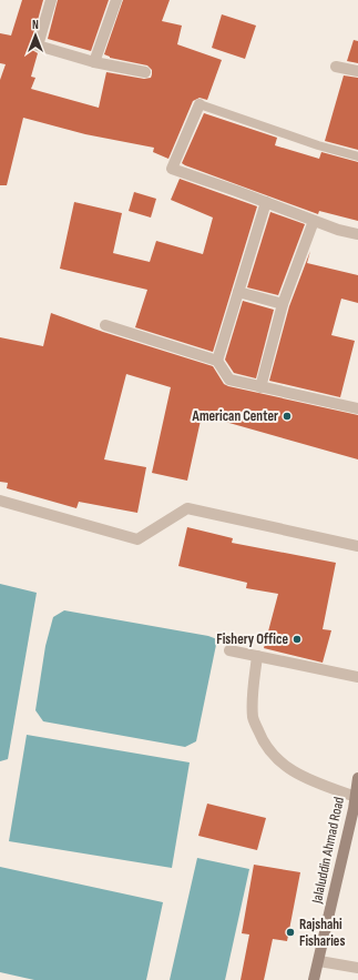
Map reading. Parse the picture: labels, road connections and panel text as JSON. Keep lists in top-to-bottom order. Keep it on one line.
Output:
{"streets":{"street":["Jalaluddin Ahmad Road"]},"places":["American Center","Fishery Office","Rajshahi Fisharies"],"north":"top"}
